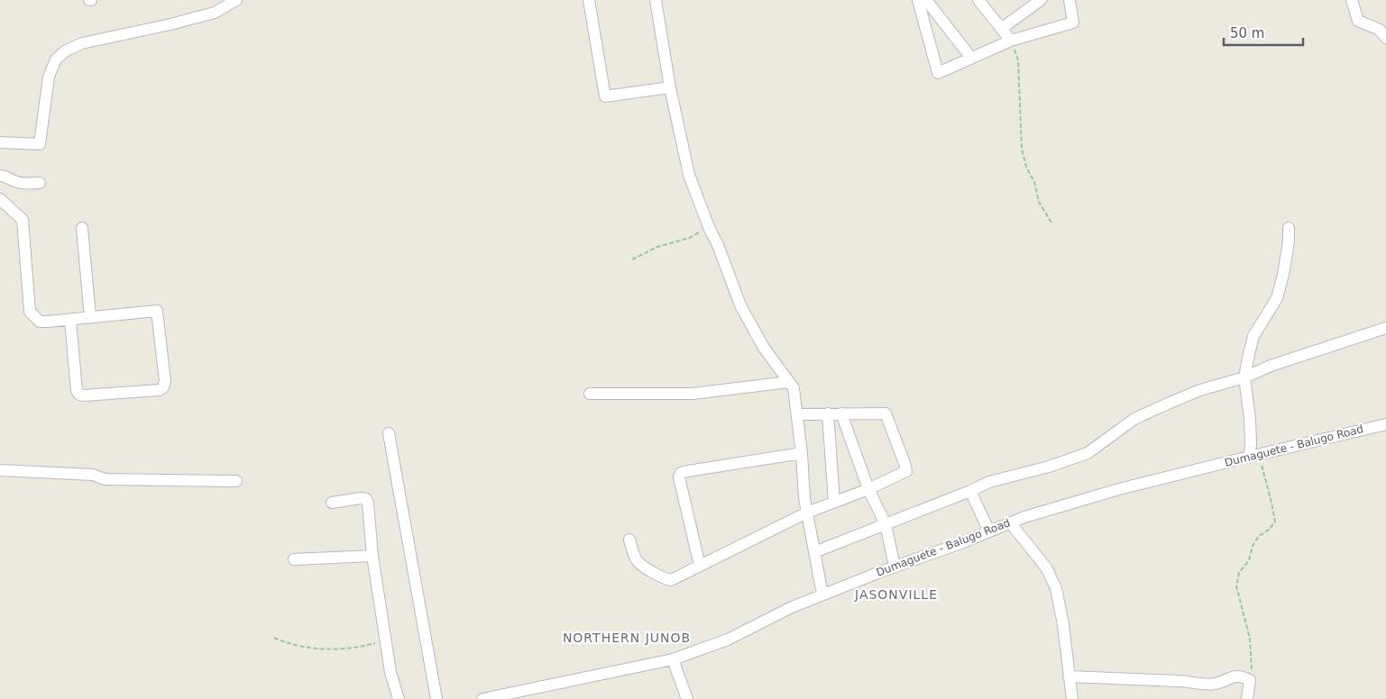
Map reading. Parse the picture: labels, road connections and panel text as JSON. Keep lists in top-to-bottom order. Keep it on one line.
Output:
{"streets":{"street":["Dumaguete - Balugo Road"]},"districts":["JASONVILLE","NORTHERN JUNOB"],"scale_bar":"50 m"}
